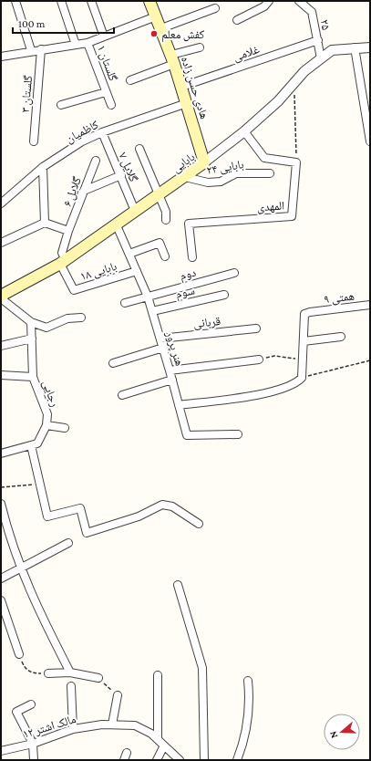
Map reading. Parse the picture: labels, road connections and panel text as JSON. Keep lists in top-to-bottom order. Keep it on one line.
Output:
{"streets":{"main road":["هادی حسن زاده","بابایی"],"street":["۲۵","غلامی","گلستان ۱","گلستان ۳","کاظمیان","گلایل ۷","بابایی ۲۴","گلایل ۶","المهدی","بابایی ۱۸","دوم","سوم","همتی ۹","قربانی","هنر پرور","رجایی","مالک اشتر ۱۲"]},"crossings":[["۲۵","غلامی"],["۲۵","بابایی"],["غلامی","هادی حسن زاده"],["هادی حسن زاده","کاظمیان"],["هادی حسن زاده","بابایی"],["کاظمیان","گلایل ۷"],["بابایی","گلایل ۷"],["بابایی","بابایی ۲۴"],["بابایی","گلایل ۶"],["بابایی","بابایی ۱۸"],["بابایی","هنر پرور"],["گلایل ۶","بابایی ۱۸"],["بابایی ۱۸","هنر پرور"],["دوم","هنر پرور"],["سوم","هنر پرور"],["قربانی","هنر پرور"]],"places":["کفش معلم"],"scale_bar":"100 m","north":"left"}
